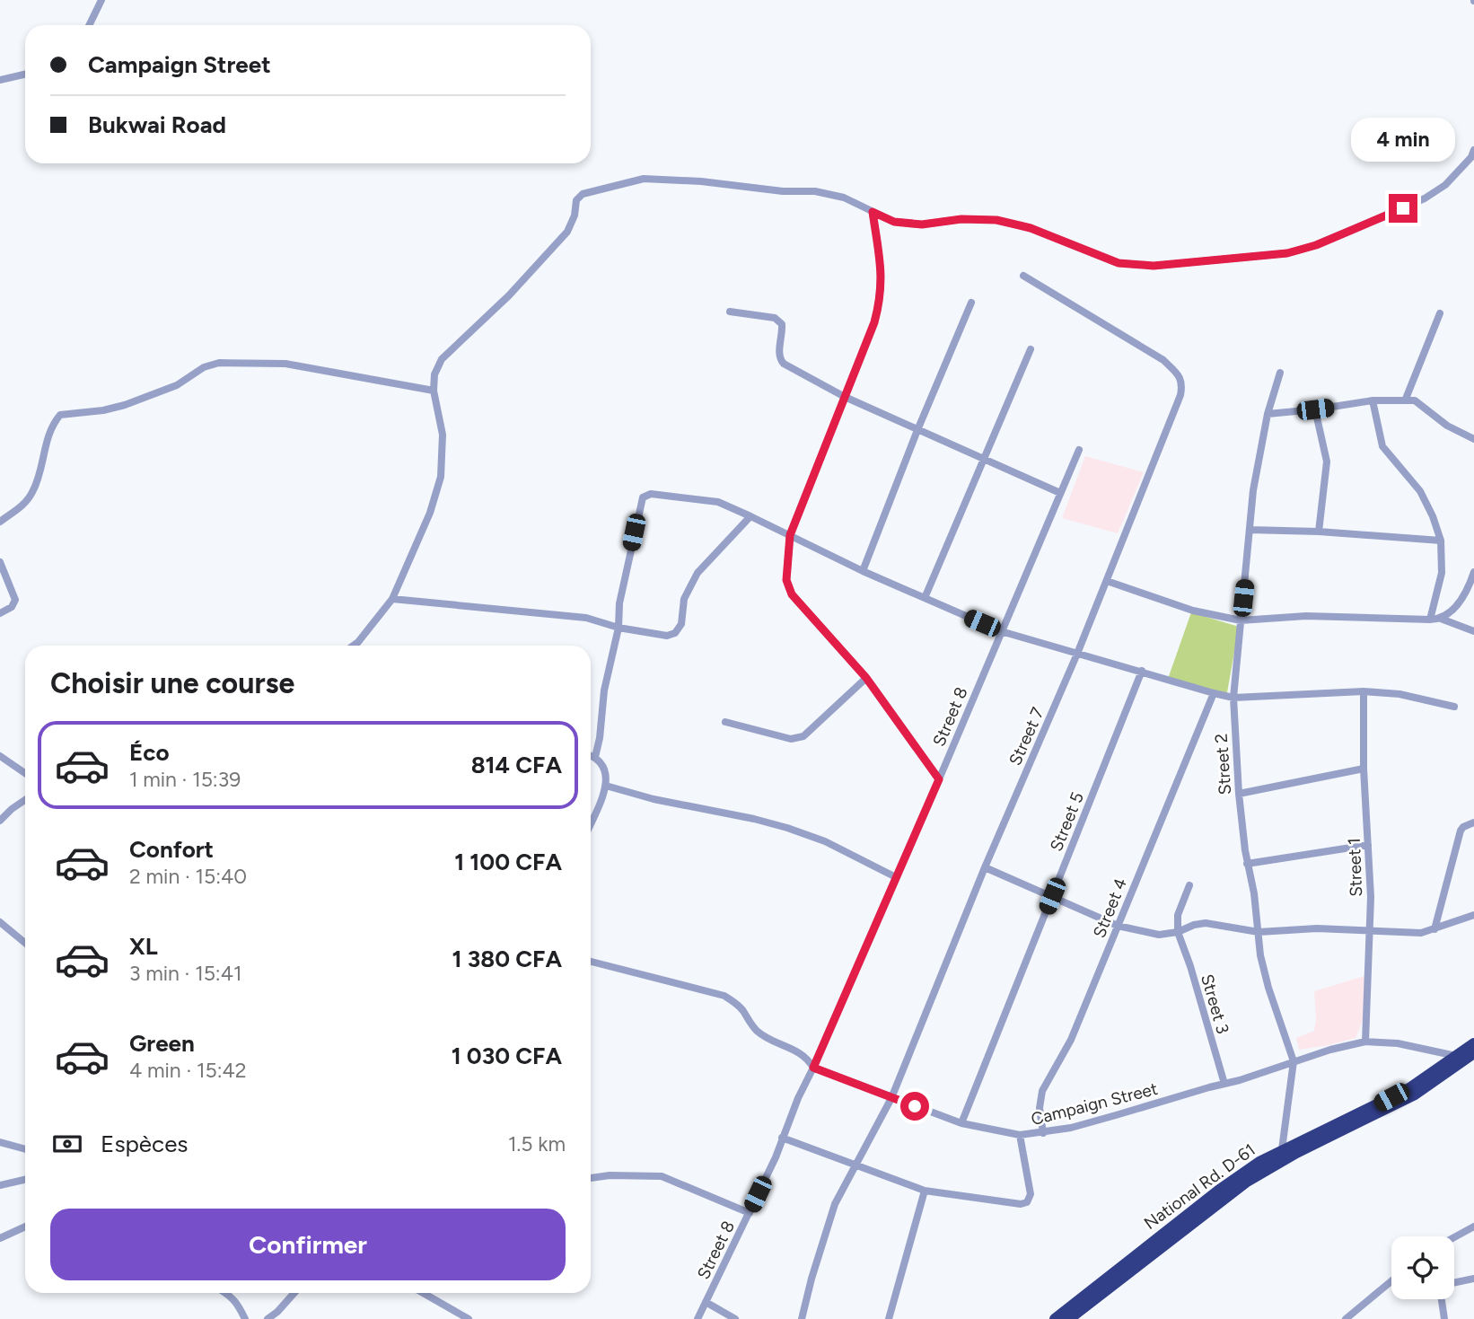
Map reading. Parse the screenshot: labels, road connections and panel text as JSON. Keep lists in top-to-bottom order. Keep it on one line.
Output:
{"streets":{"highway":["National Rd. D-61"],"street":["Street 8","Street 7","Street 2","Street 5","Street 1","Street 4","Street 3","Campaign Street"]},"crossings":[["Street 8","Campaign Street"],["Street 7","Campaign Street"],["Street 2","Campaign Street"],["Street 2","National Rd. D-61"],["Street 5","Campaign Street"],["Street 1","Campaign Street"],["Street 4","Campaign Street"],["Street 3","Campaign Street"],["Campaign Street","National Rd. D-61"]],"page":{"banner":["Campaign Street","Bukwai Road"],"bubble":"4 min","heading":"Choisir une course","list":[{"name":"Éco","note":"1 min · 15:39","value":"814 CFA"},{"name":"Confort","note":"2 min · 15:40","value":"1 100 CFA"},{"name":"XL","note":"3 min · 15:41","value":"1 380 CFA"},{"name":"Green","note":"4 min · 15:42","value":"1 030 CFA"}],"pay":["Espèces","1.5 km"],"buttons":"Confirmer"}}
